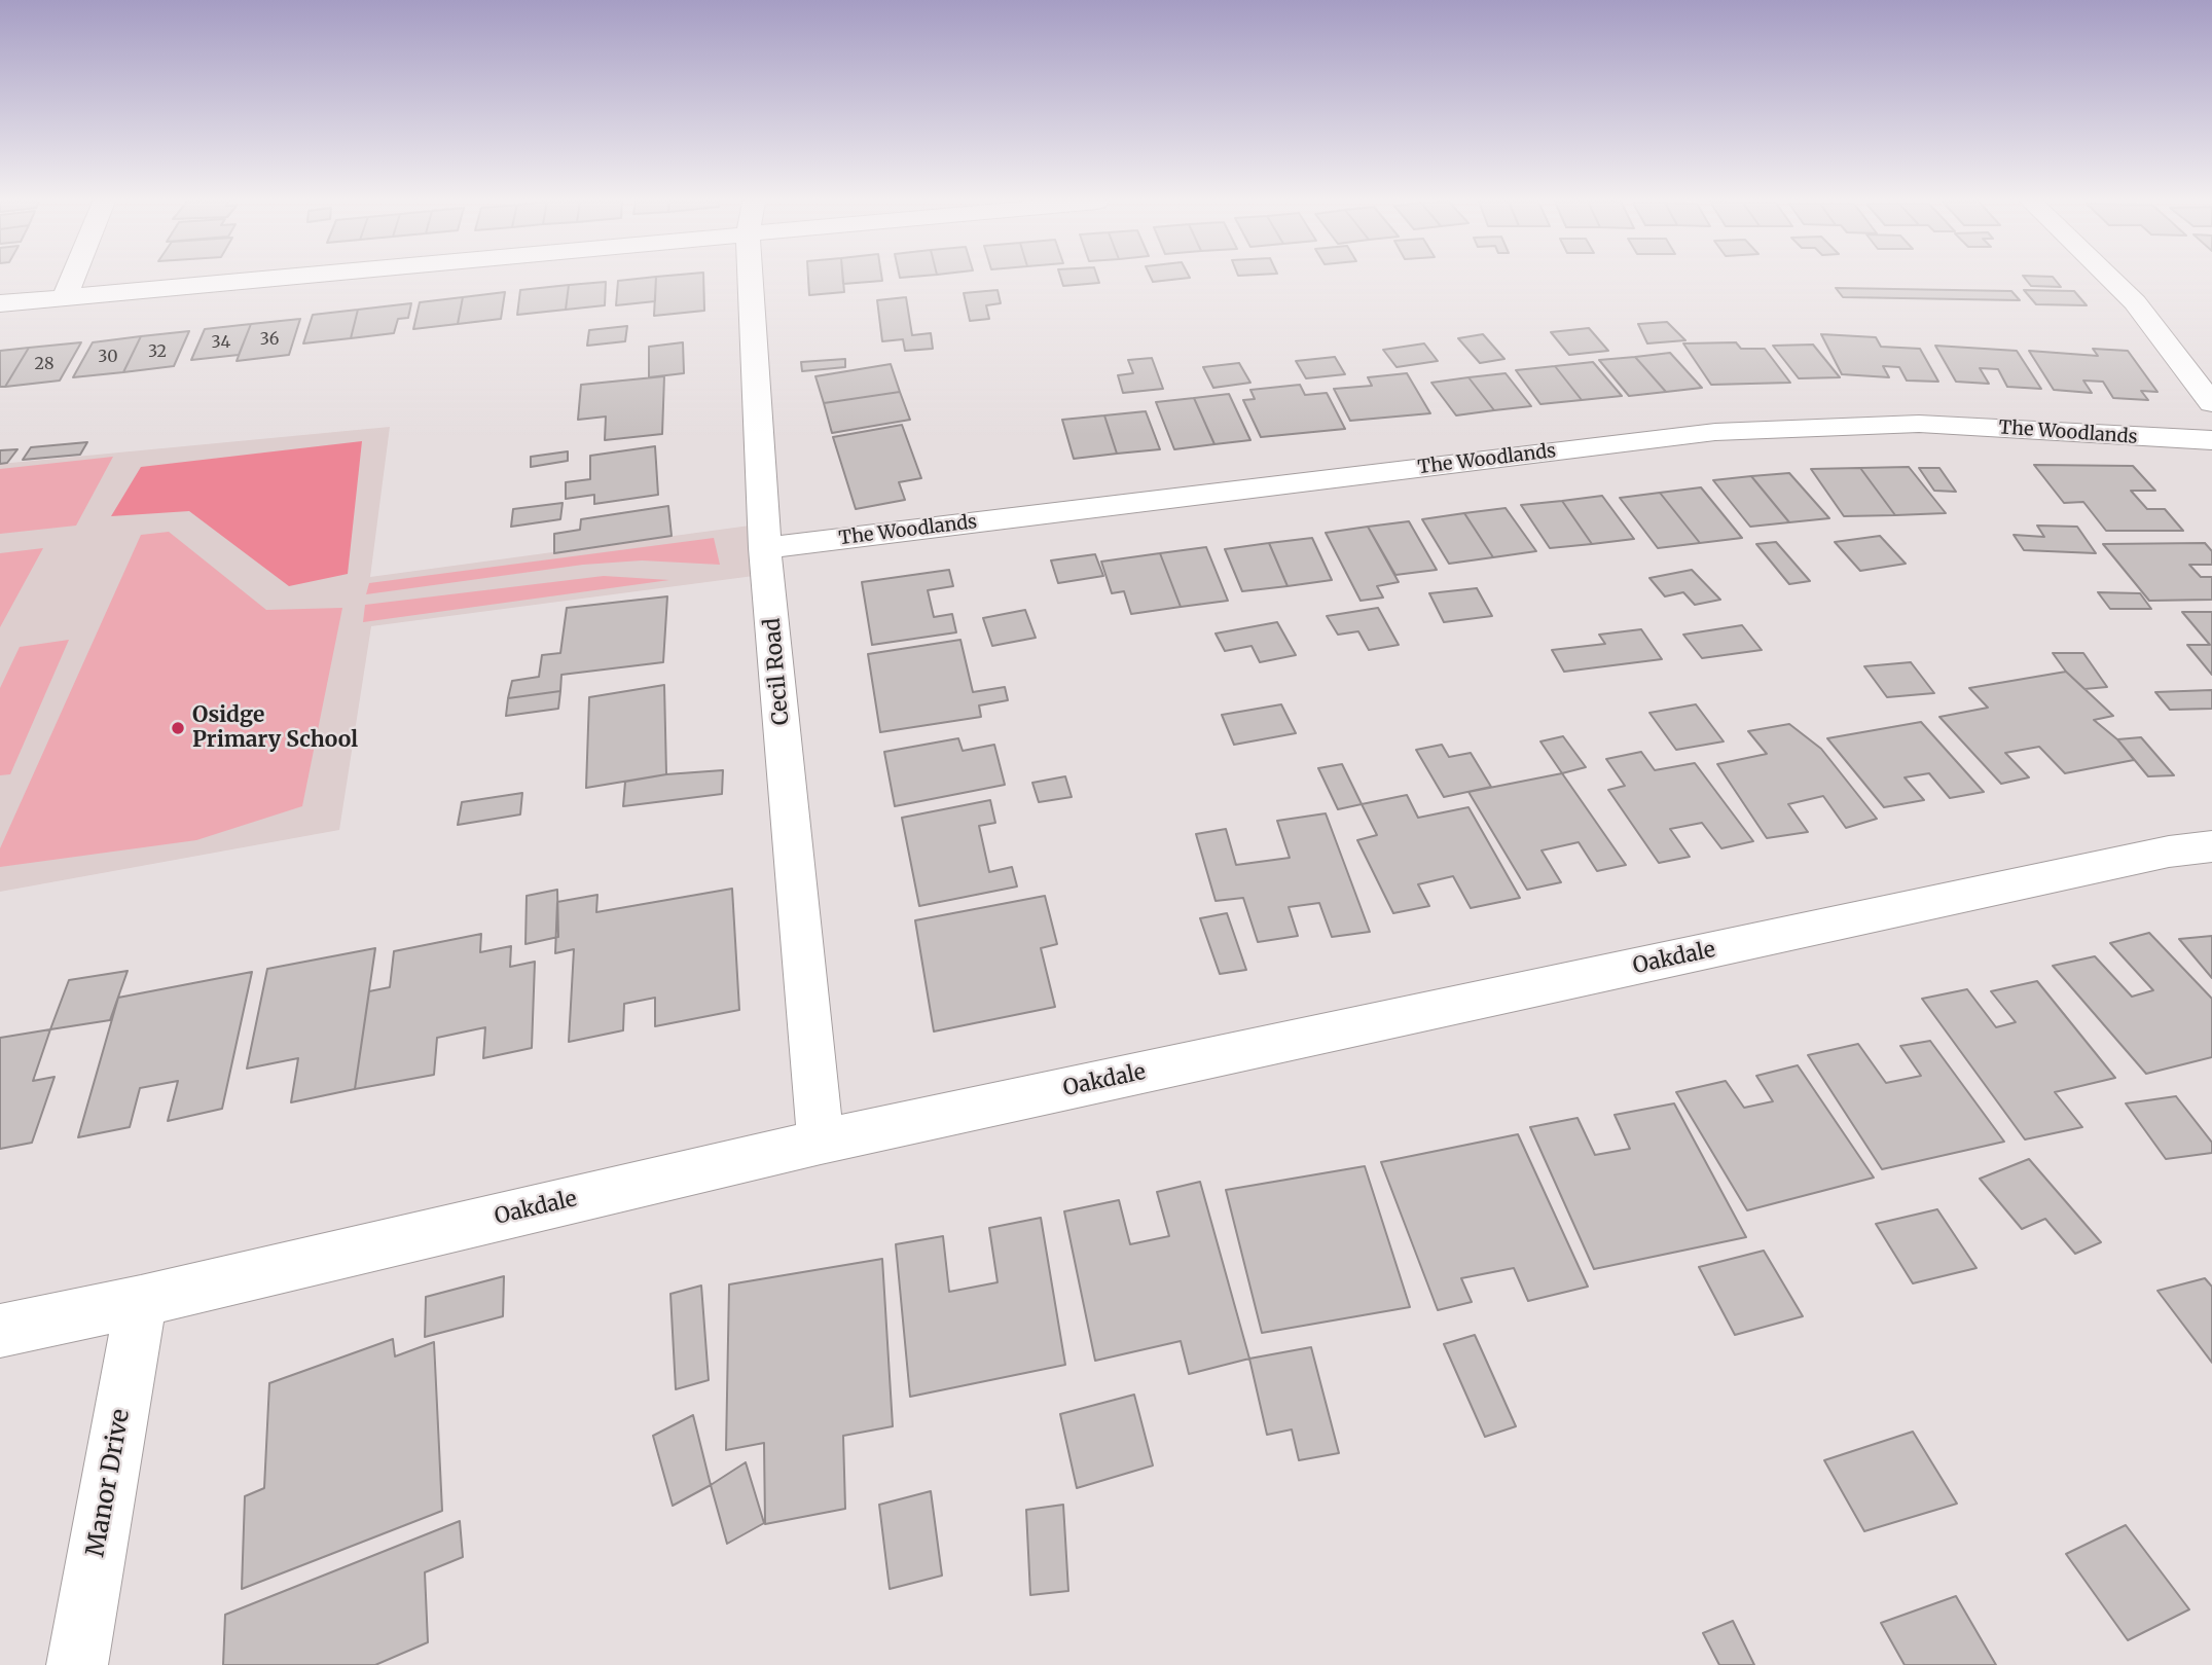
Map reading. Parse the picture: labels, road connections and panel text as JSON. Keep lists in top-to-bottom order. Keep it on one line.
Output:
{"streets":{"street":["The Woodlands","Cecil Road","Oakdale","Manor Drive"]},"crossings":[["The Woodlands","Cecil Road"],["Cecil Road","Oakdale"],["Oakdale","Manor Drive"]],"places":["Osidge Primary School"],"house_numbers":["36","34","32","30","28"]}
